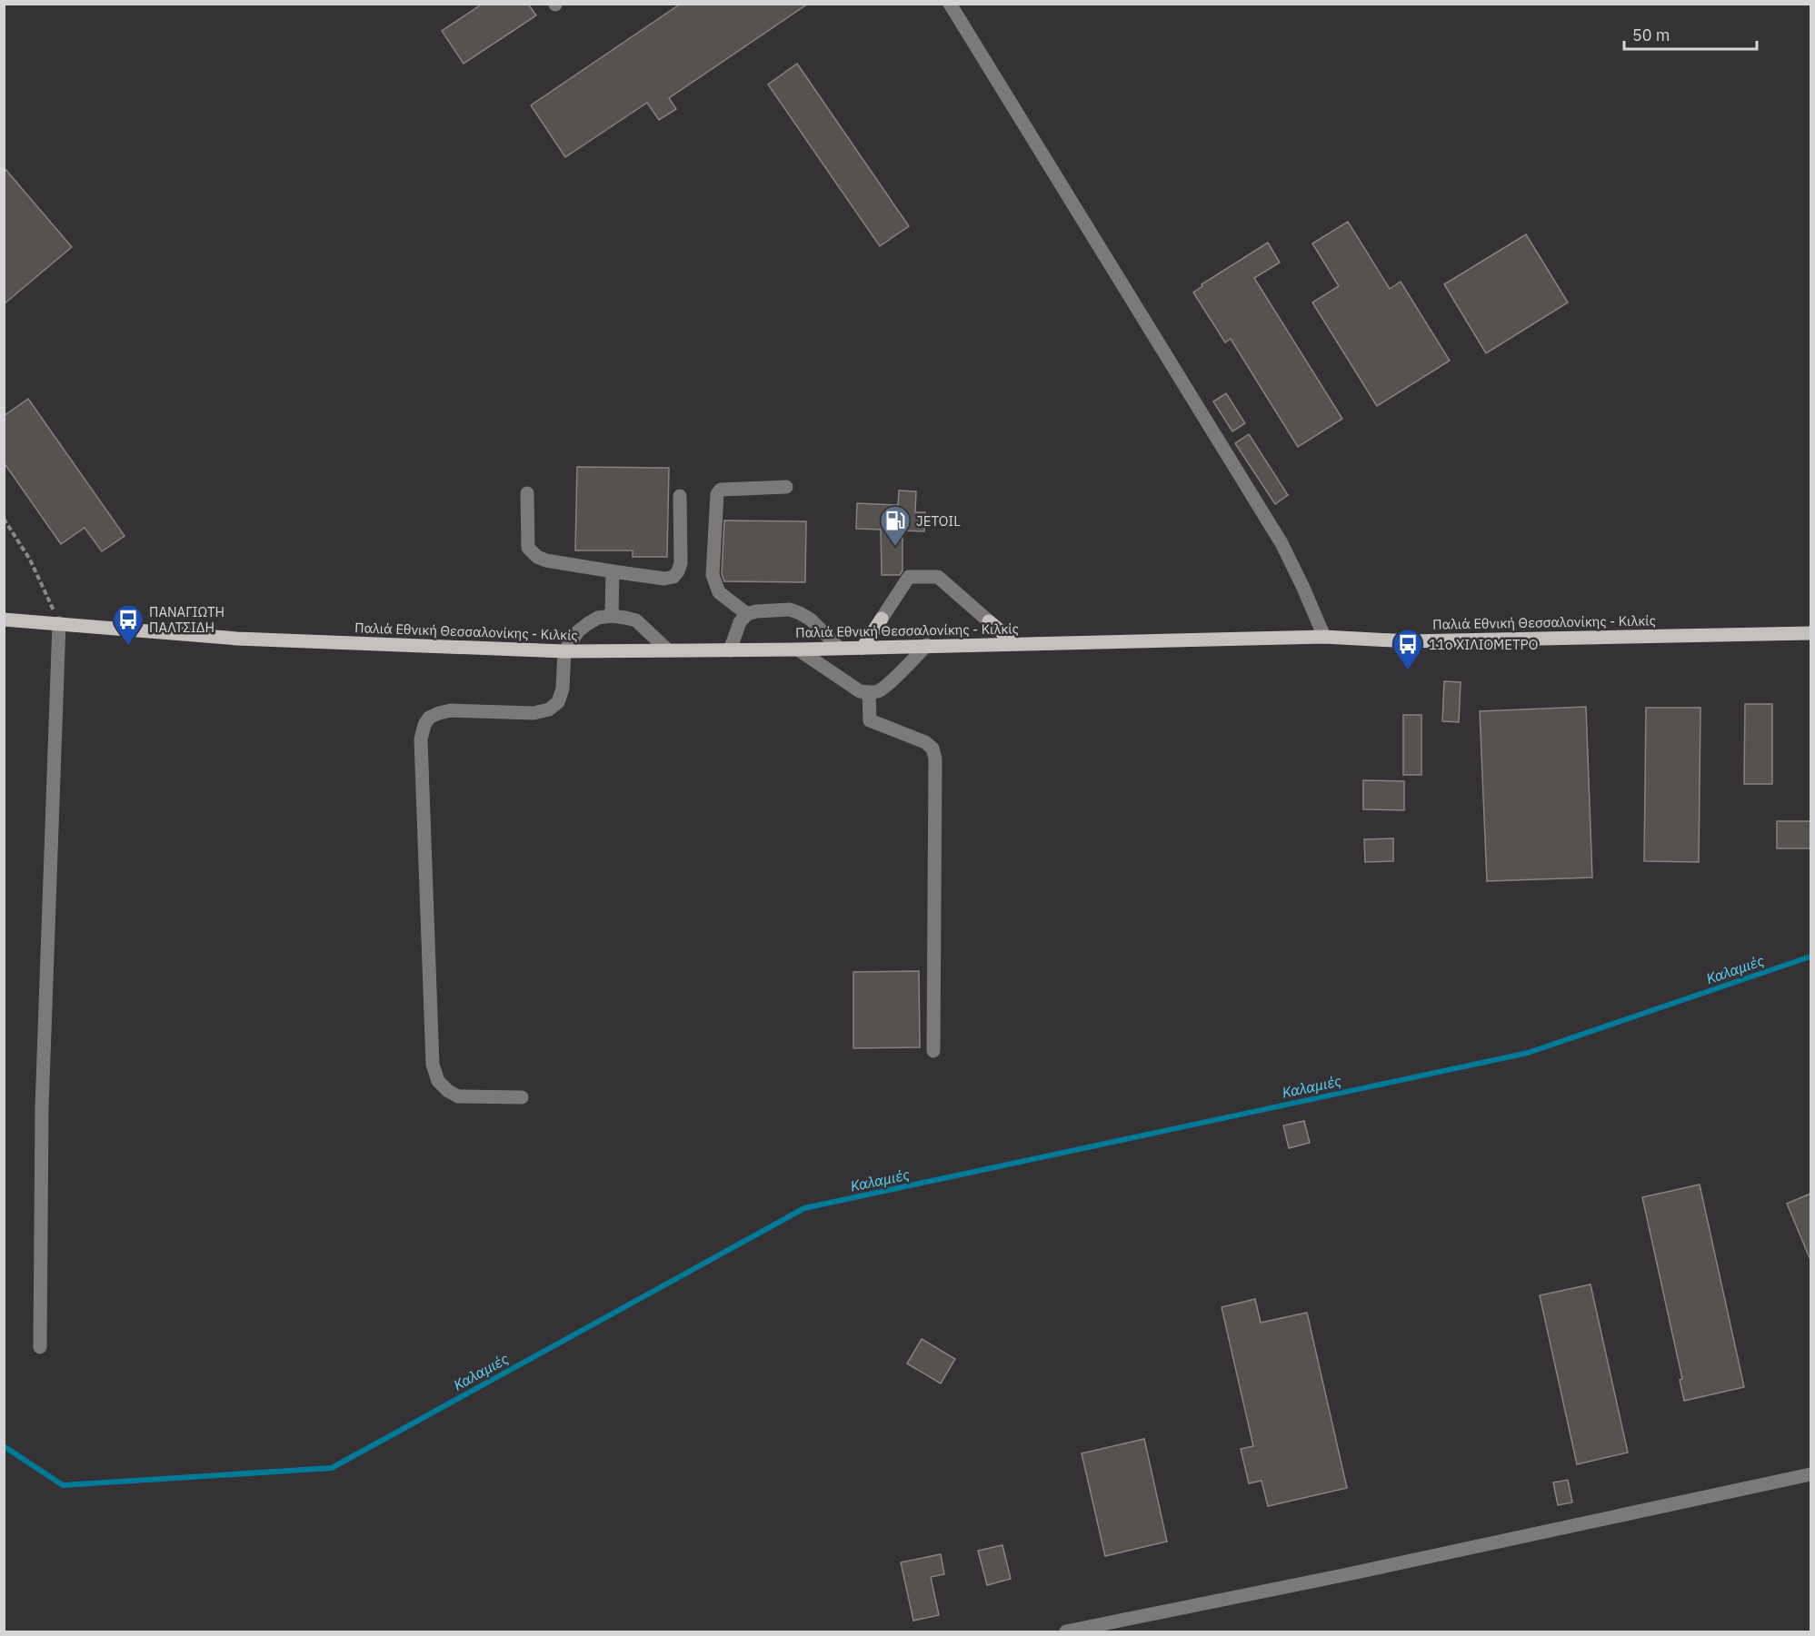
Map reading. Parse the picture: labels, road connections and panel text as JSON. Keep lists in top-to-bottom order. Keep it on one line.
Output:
{"streets":{"main road":["Παλιά Εθνική Θεσσαλονίκης - Κιλκίς"]},"water":["Καλαμιές"],"places":{"fuel station":["JETOIL"],"bus stop":["ΠΑΝΑΓΙΩΤΗ ΠΑΛΤΣΙΔΗ","11ο ΧΙΛΙΟΜΕΤΡΟ"]},"scale_bar":"50 m"}
